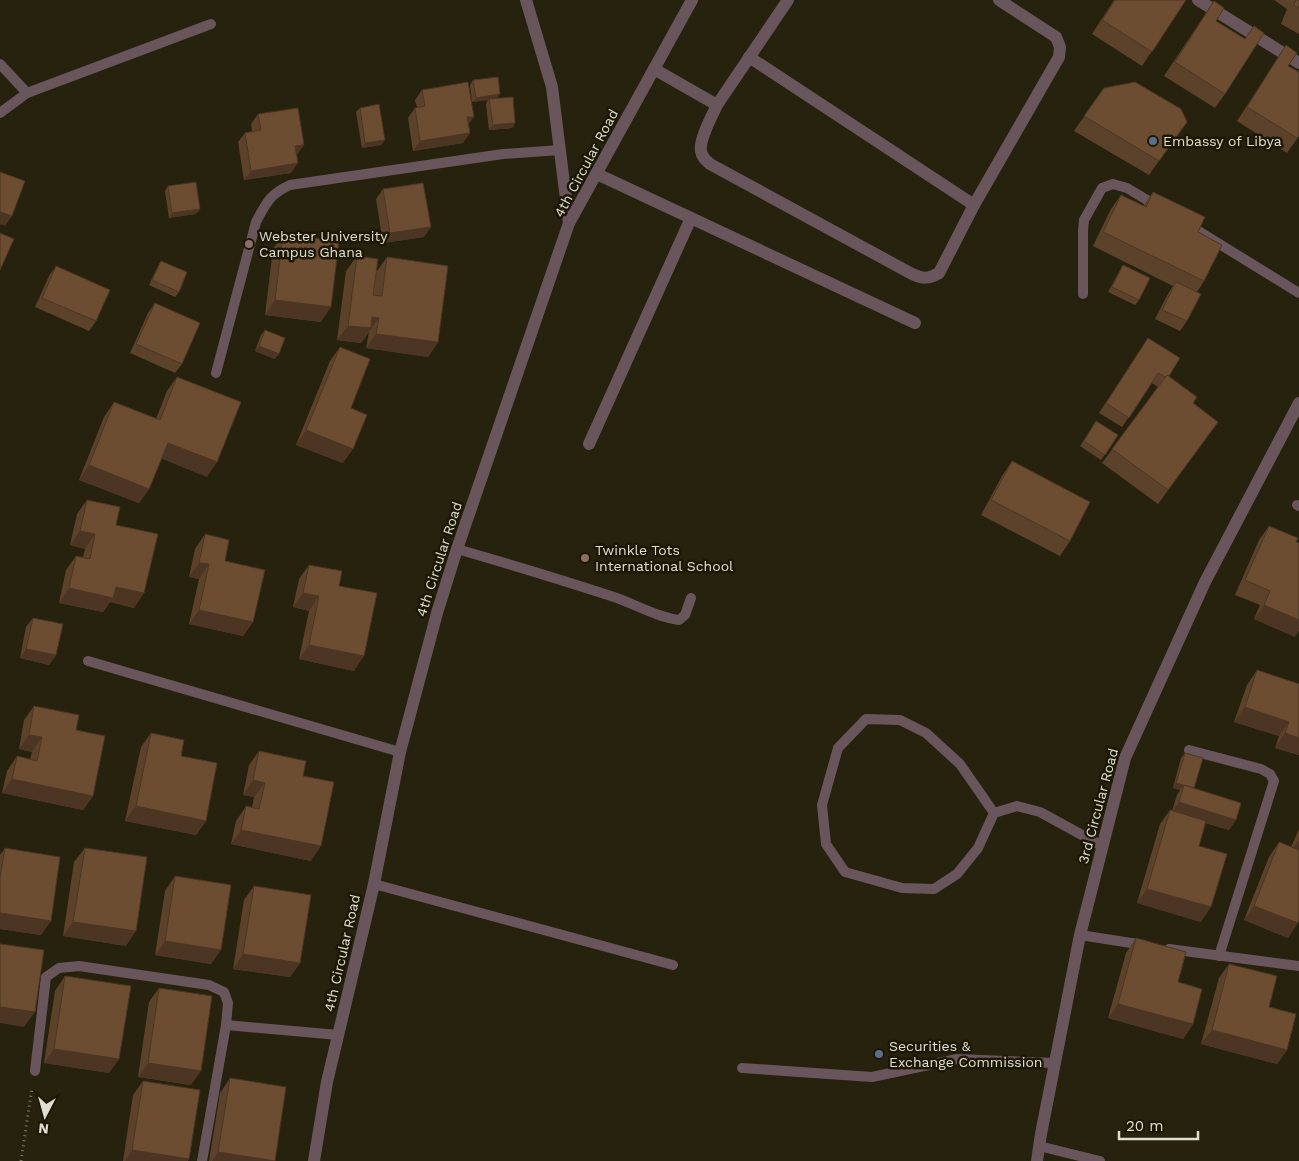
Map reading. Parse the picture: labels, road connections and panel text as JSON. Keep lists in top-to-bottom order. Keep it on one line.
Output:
{"streets":{"street":["4th Circular Road","3rd Circular Road"]},"places":["Embassy of Libya","Webster University Campus Ghana","Twinkle Tots International School","Securities & Exchange Commission"],"scale_bar":"20 m","north":"bottom"}
